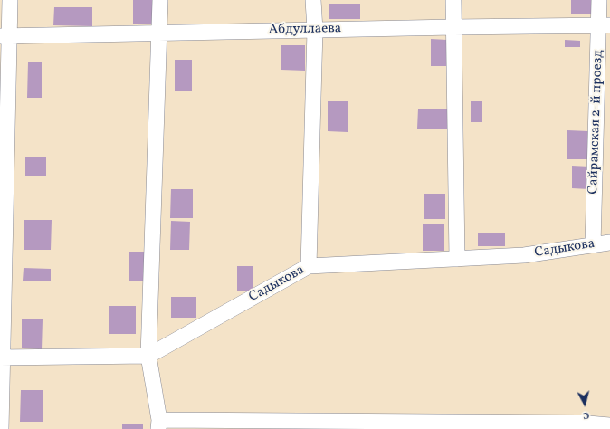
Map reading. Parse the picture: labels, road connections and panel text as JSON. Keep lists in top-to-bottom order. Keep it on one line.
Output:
{"streets":{"street":["Абдуллаева","Сайрамская 2-й проезд","Садыкова"]},"crossings":[["Абдуллаева","Сайрамская 2-й проезд"],["Сайрамская 2-й проезд","Садыкова"]],"north":"bottom"}
